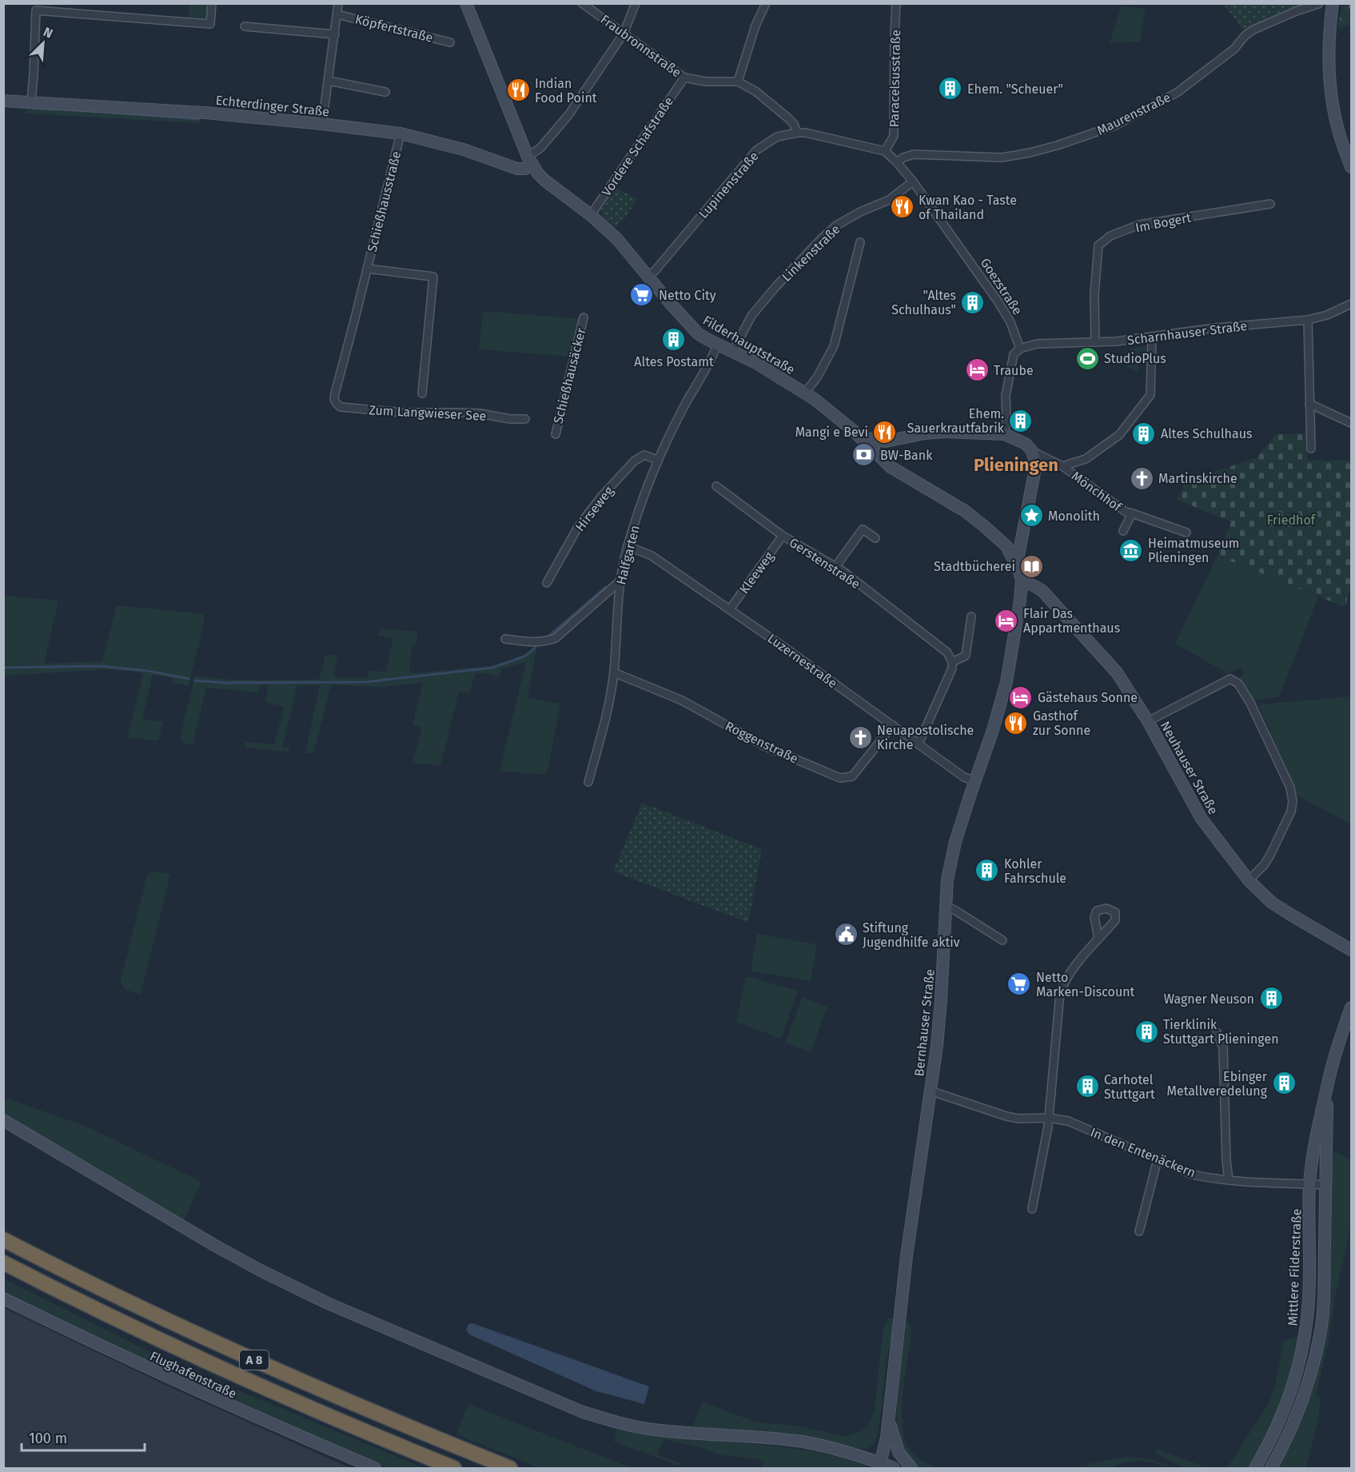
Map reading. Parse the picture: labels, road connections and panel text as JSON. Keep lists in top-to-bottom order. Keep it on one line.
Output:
{"streets":{"highway":["A 8"],"main road":["Echterdinger Straße","Filderhauptstraße","Neuhauser Straße","Bernhauser Straße","Mittlere Filderstraße","Flughafenstraße"],"street":["Köpfertstraße","Fraubronnstraße","Paracelsusstraße","Maurenstraße","Vordere Schafstraße","Lupinenstraße","Schießhausstraße","Im Bogert","Linkenstraße","Goezstraße","Scharnhauser Straße","Schießhausäcker","Zum Langwieser See","Mönchhof","Hirseweg","Halfgarten","Gerstenstraße","Kleeweg","Luzernestraße","Roggenstraße","In den Entenäckern"]},"crossings":[["Köpfertstraße","Echterdinger Straße"],["Fraubronnstraße","Vordere Schafstraße"],["Paracelsusstraße","Lupinenstraße"],["Paracelsusstraße","Goezstraße"],["Echterdinger Straße","Schießhausstraße"],["Echterdinger Straße","Filderhauptstraße"],["Maurenstraße","Goezstraße"],["Vordere Schafstraße","Filderhauptstraße"],["Lupinenstraße","Goezstraße"],["Lupinenstraße","Filderhauptstraße"],["Schießhausstraße","Zum Langwieser See"],["Im Bogert","Scharnhauser Straße"],["Linkenstraße","Goezstraße"],["Linkenstraße","Filderhauptstraße"],["Goezstraße","Scharnhauser Straße"],["Filderhauptstraße","Halfgarten"],["Filderhauptstraße","Bernhauser Straße"],["Hirseweg","Halfgarten"],["Halfgarten","Luzernestraße"],["Halfgarten","Roggenstraße"],["Gerstenstraße","Kleeweg"],["Kleeweg","Luzernestraße"],["Luzernestraße","Roggenstraße"],["Luzernestraße","Bernhauser Straße"],["Neuhauser Straße","Bernhauser Straße"],["Bernhauser Straße","In den Entenäckern"],["In den Entenäckern","Mittlere Filderstraße"]],"districts":["Plieningen"],"parks":["Friedhof"],"places":{"building":["Ehem. \"Scheuer\"","\"Altes Schulhaus\"","Altes Postamt","Ehem. Sauerkrautfabrik","Altes Schulhaus","Kohler Fahrschule","Wagner Neuson","Tierklinik Stuttgart Plieningen","Ebinger Metallveredelung","Carhotel Stuttgart"],"restaurant":["Indian Food Point","Kwan Kao - Taste of Thailand","Mangi e Bevi","Gasthof zur Sonne"],"supermarket":["Netto City","Netto Marken-Discount"],"sports":["StudioPlus"],"hotel":["Traube","Flair Das Appartmenthaus","Gästehaus Sonne"],"bank":["BW-Bank"],"church":["Martinskirche","Neuapostolische Kirche"],"place":["Monolith"],"museum":["Heimatmuseum Plieningen"],"library":["Stadtbücherei"],"public building":["Stiftung Jugendhilfe aktiv"]},"scale_bar":"100 m","north":"top right"}
